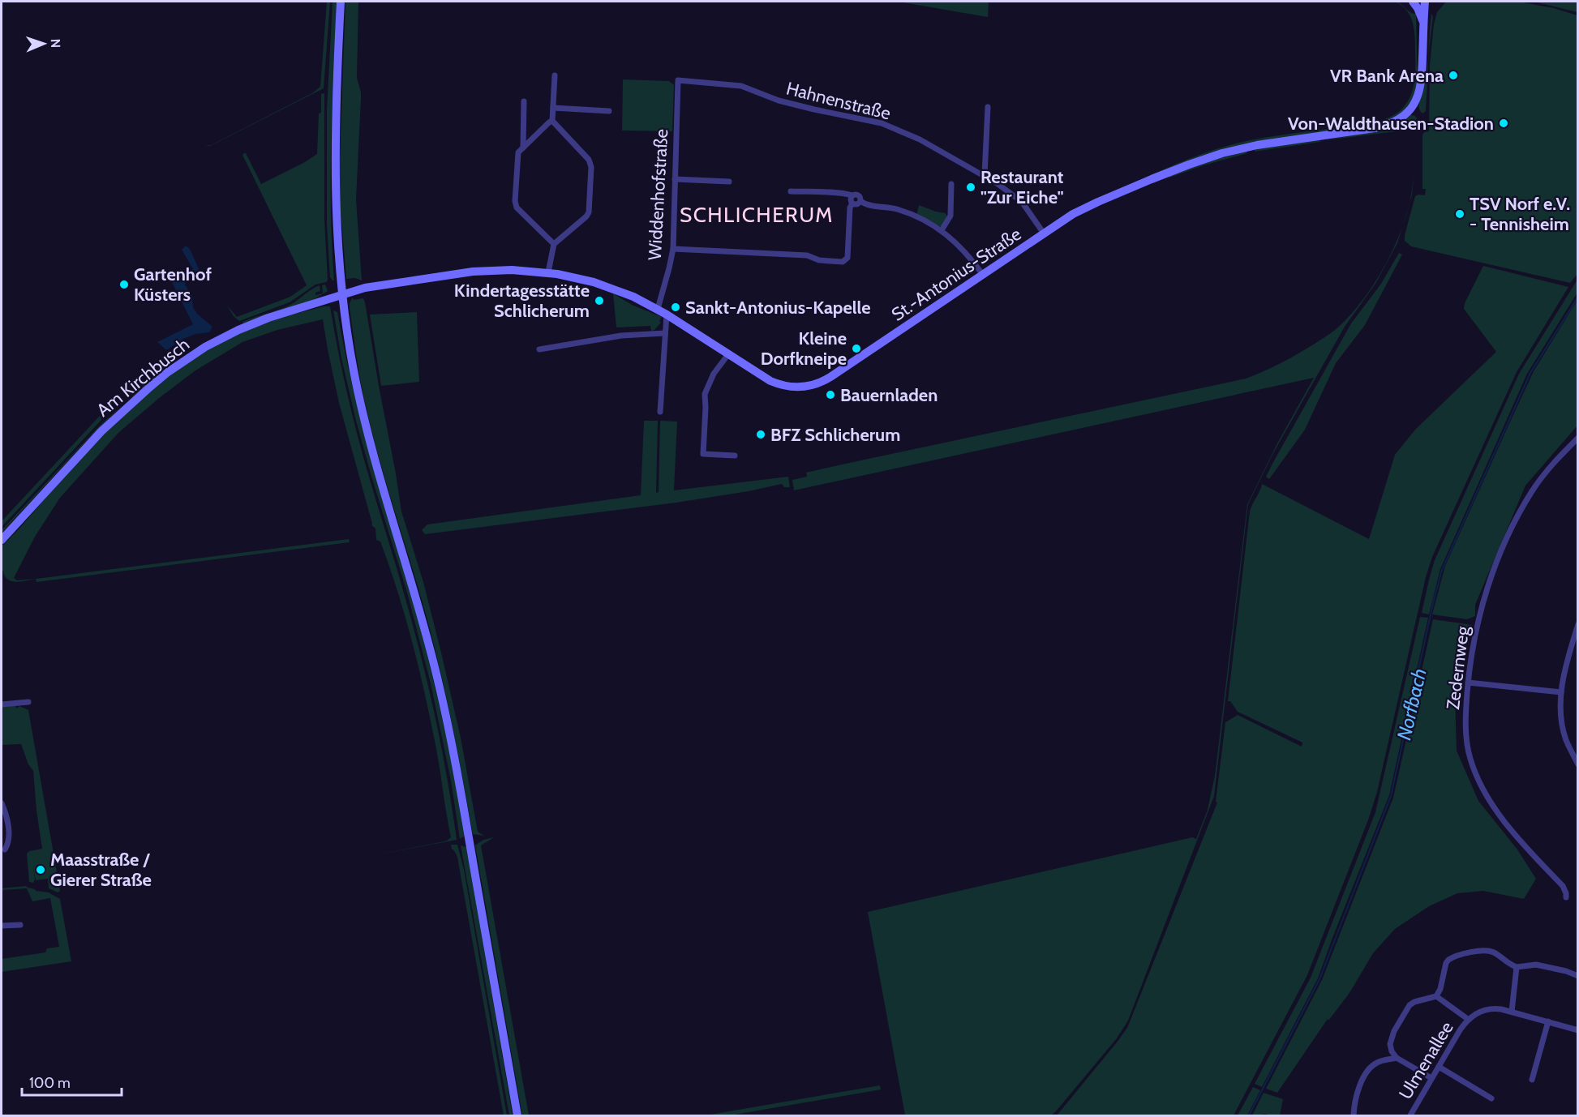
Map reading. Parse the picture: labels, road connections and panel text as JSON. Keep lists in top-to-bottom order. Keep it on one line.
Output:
{"streets":{"street":["Hahnenstraße","Widdenhofstraße","St.-Antonius-Straße","Am Kirchbusch","Zedernweg","Ulmenallee"]},"crossings":[["Hahnenstraße","Widdenhofstraße"],["Hahnenstraße","St.-Antonius-Straße"],["Widdenhofstraße","St.-Antonius-Straße"],["St.-Antonius-Straße","Am Kirchbusch"]],"districts":["SCHLICHERUM"],"water":["Norfbach"],"places":["VR Bank Arena","Von-Waldthausen-Stadion","Restaurant \"Zur Eiche\"","TSV Norf e.V. - Tennisheim","Gartenhof Küsters","Kindertagesstätte Schlicherum","Sankt-Antonius-Kapelle","Kleine Dorfkneipe","Bauernladen","BFZ Schlicherum","Maasstraße / Gierer Straße"],"scale_bar":"100 m","north":"right"}
